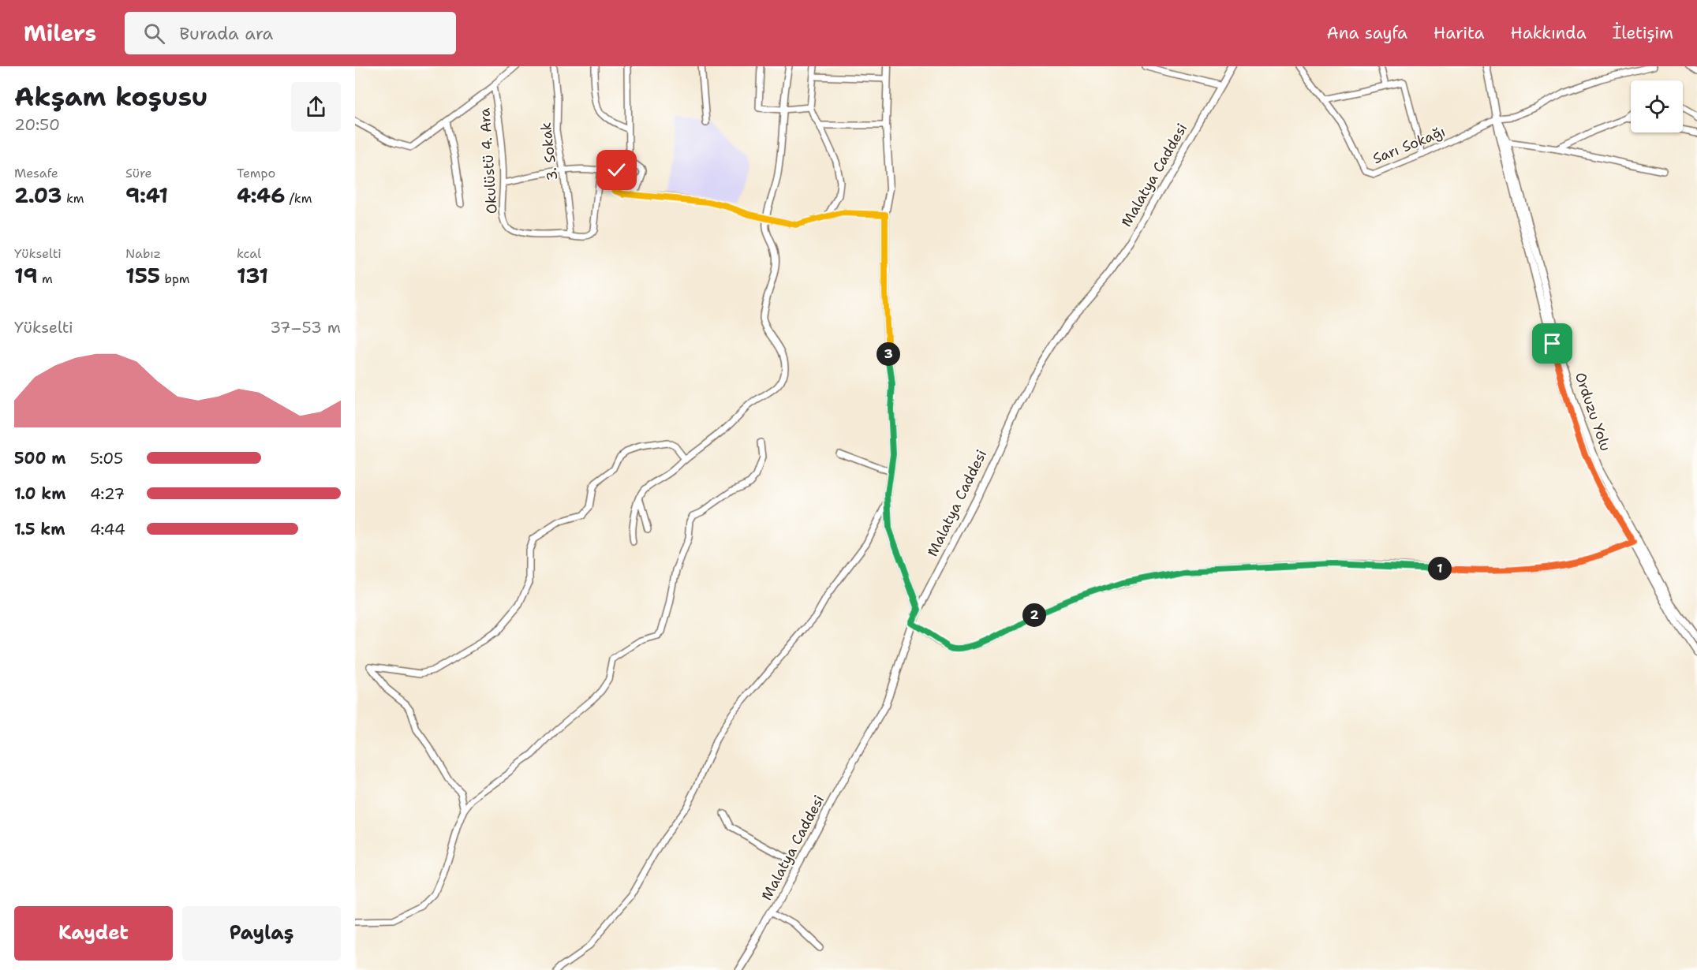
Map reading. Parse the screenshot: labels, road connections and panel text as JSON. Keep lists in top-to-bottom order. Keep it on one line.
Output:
{"streets":{"street":["Sarı Sokağı","3. Sokak","Okulüstü 4. Ara","Malatya Caddesi","Orduzu Yolu"]},"crossings":[["Sarı Sokağı","Orduzu Yolu"],["3. Sokak","Okulüstü 4. Ara"]],"page":{"header":"Milers","search":"Burada ara","nav":["Ana sayfa","Harita","Hakkında","İletişim"],"heading":["Akşam koşusu","20:50"],"stats":[["Mesafe","2.03 km"],["Süre","9:41"],["Tempo","4:46 /km"],["Yükselti","19 m"],["Nabız","155 bpm"],["kcal","131"]],"chart":["Yükselti","37–53 m"],"pins":["3","1","2"],"list":[{"name":"500 m","note":"5:05"},{"name":"1.0 km","note":"4:27"},{"name":"1.5 km","note":"4:44"}],"buttons":["Kaydet","Paylaş"]}}
